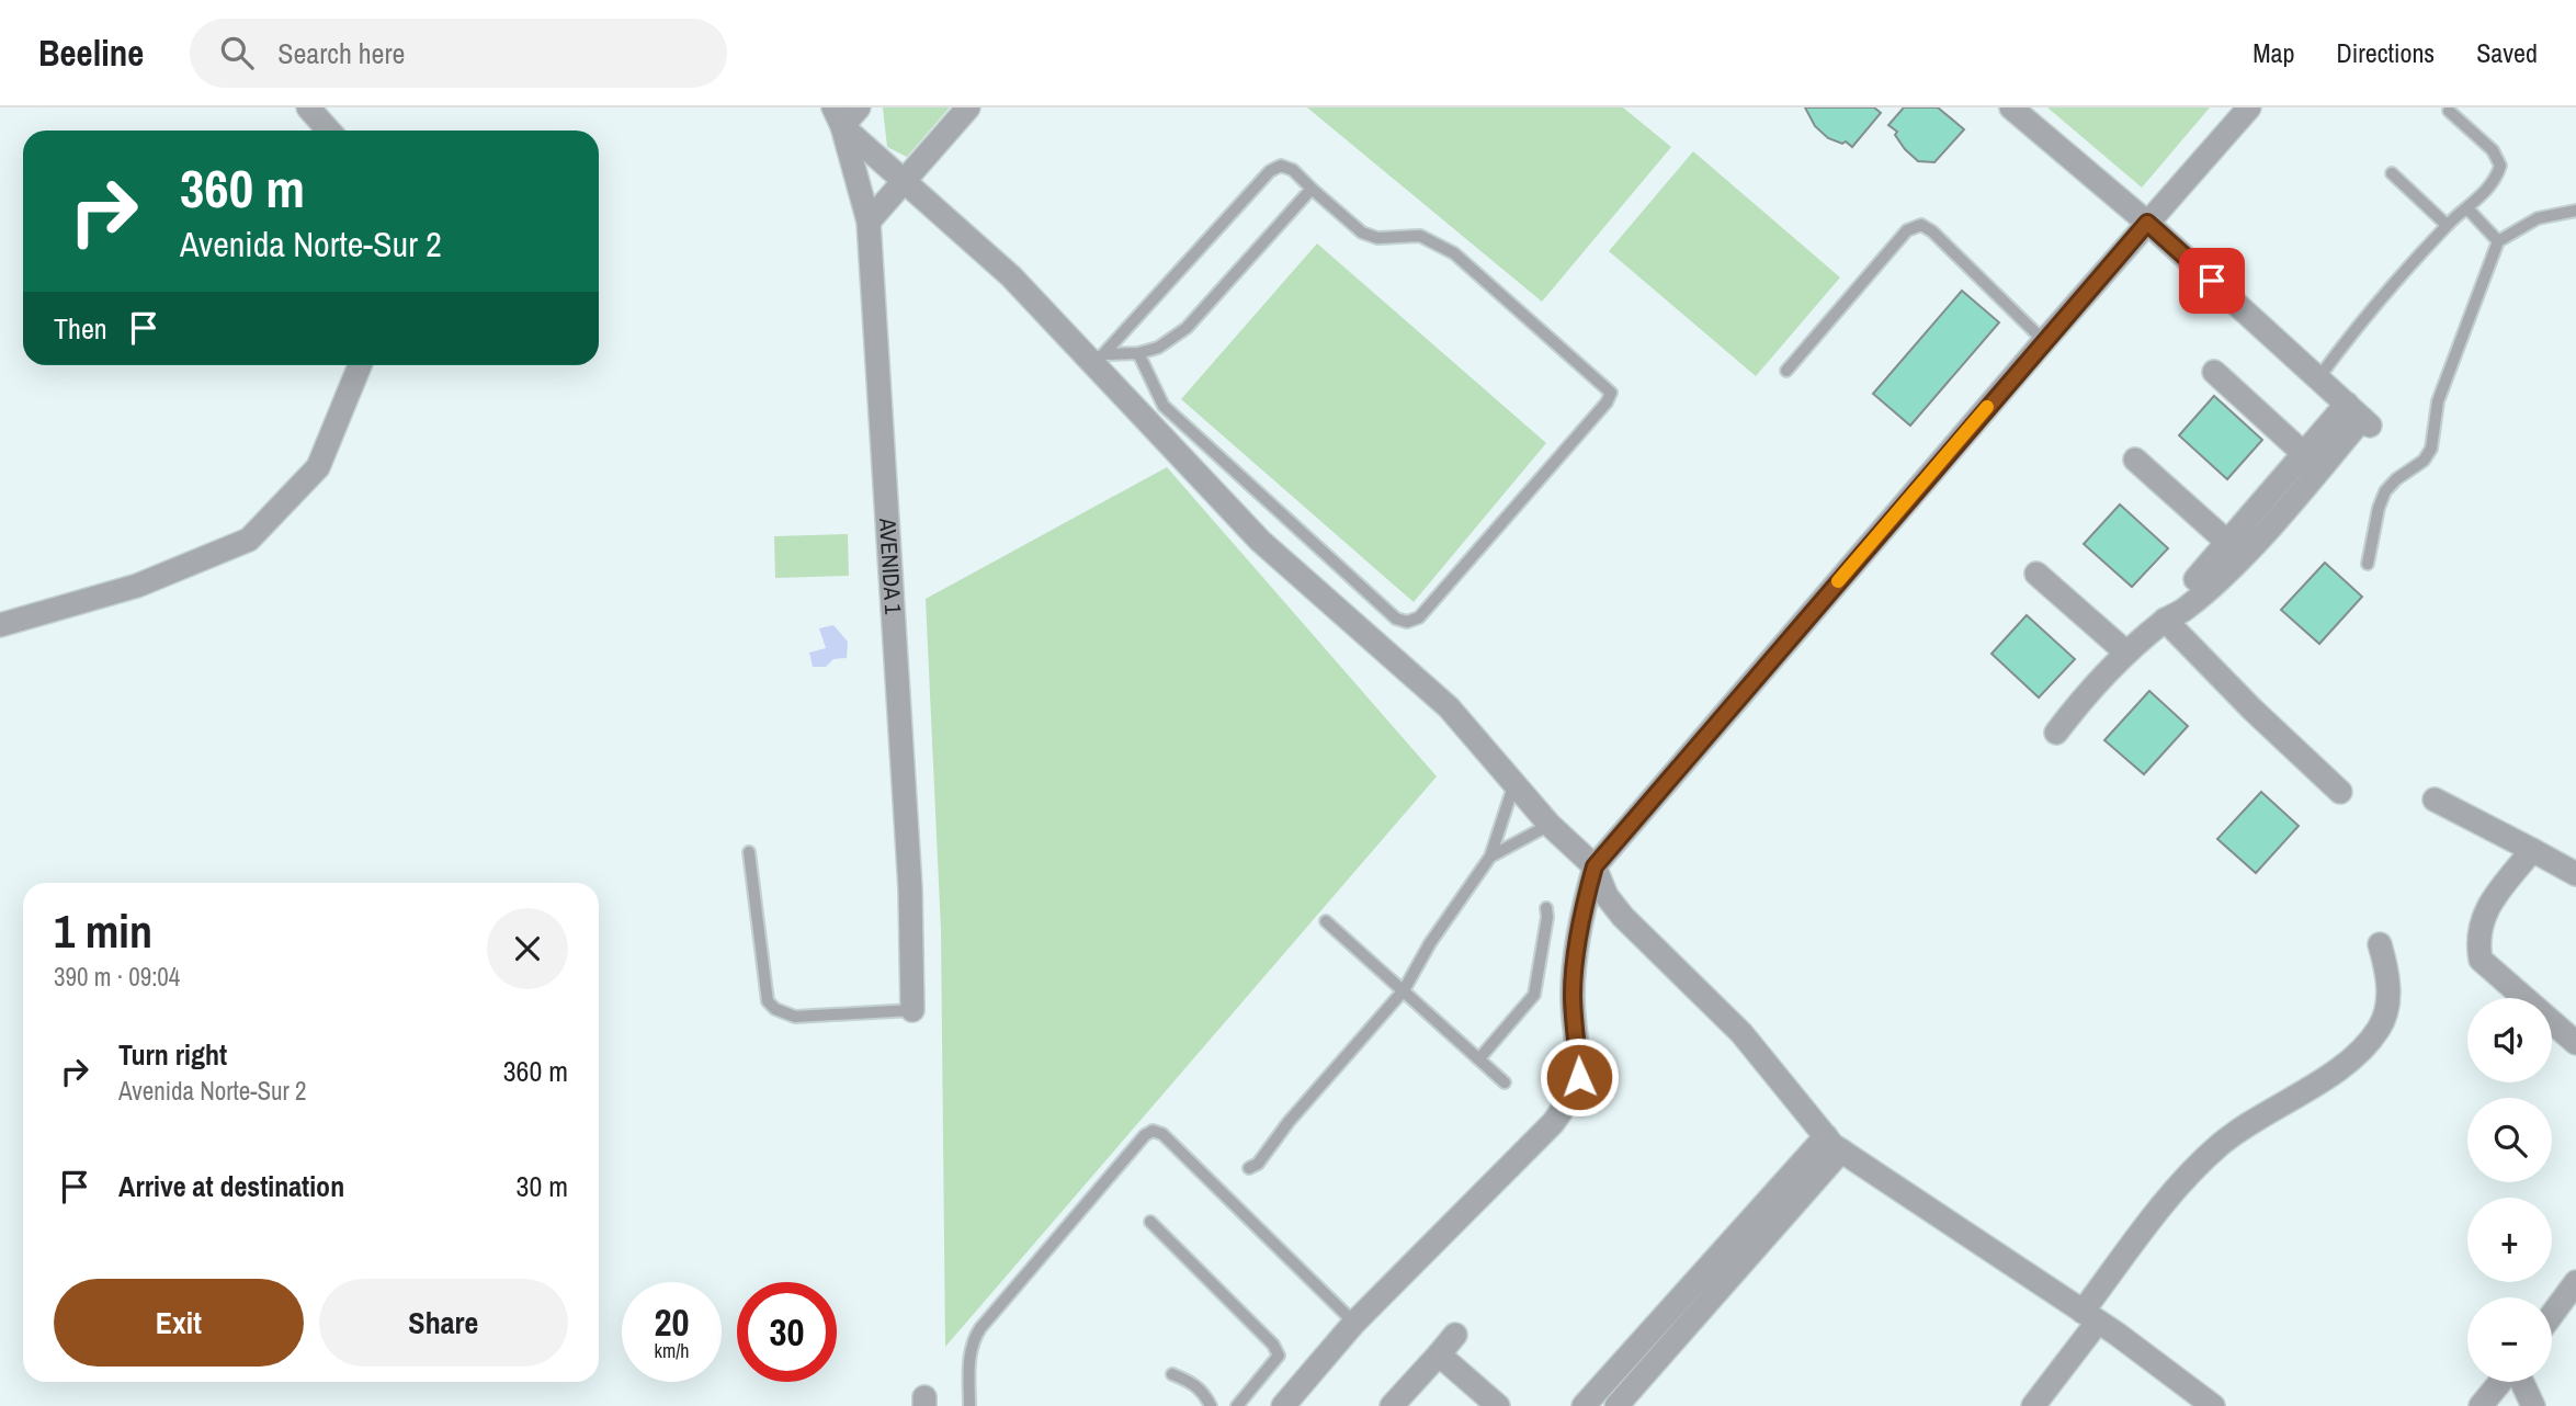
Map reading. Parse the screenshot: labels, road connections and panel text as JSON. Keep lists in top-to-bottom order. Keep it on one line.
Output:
{"streets":{"street":["AVENIDA 1"]},"page":{"header":"Beeline","search":"Search here","nav":["Map","Directions","Saved"],"turn":["360 m","Avenida Norte-Sur 2"],"then":"Then","heading":["1 min","390 m · 09:04"],"map_buttons":["+","−"],"list":[{"name":"Turn right","note":"Avenida Norte-Sur 2","value":"360 m"},{"name":"Arrive at destination","value":"30 m"}],"buttons":["Exit","Share"],"speed":"20 km/h","limit":"30"}}
